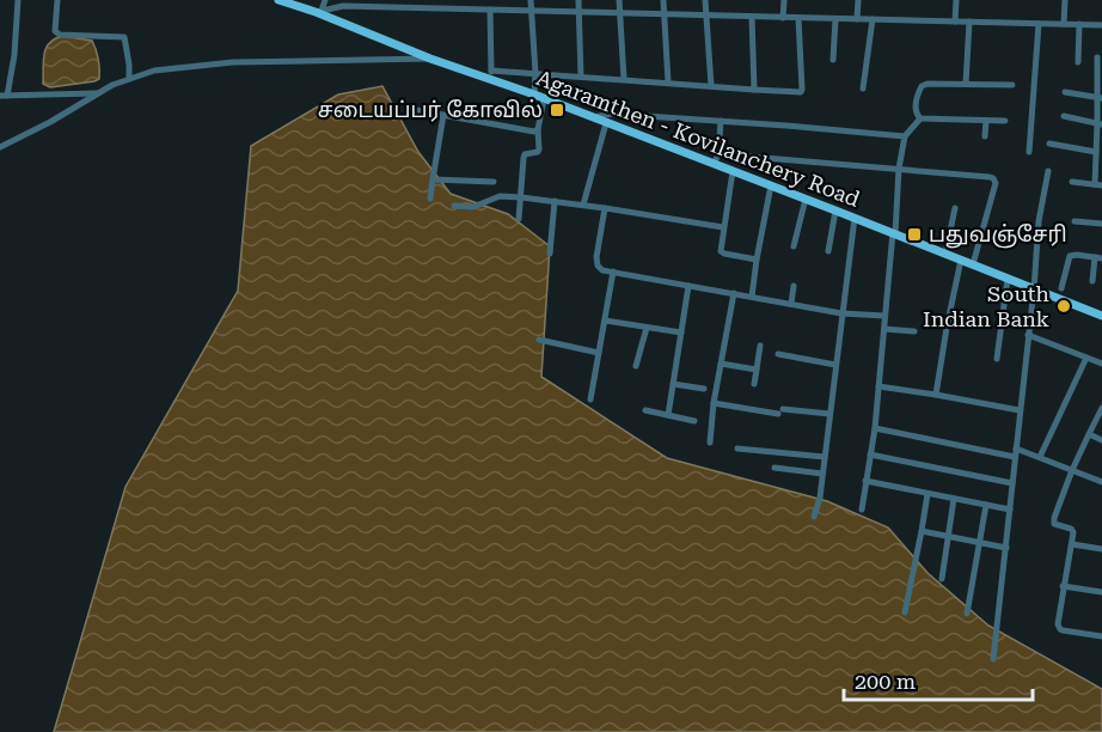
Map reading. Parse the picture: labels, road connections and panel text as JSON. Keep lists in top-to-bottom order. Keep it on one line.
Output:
{"streets":{"main road":["Agaramthen - Kovilanchery Road"]},"places":{"transit":["சடையப்பர் கோவில்","பதுவஞ்சேரி"],"other":["South Indian Bank"]},"scale_bar":"200 m"}
